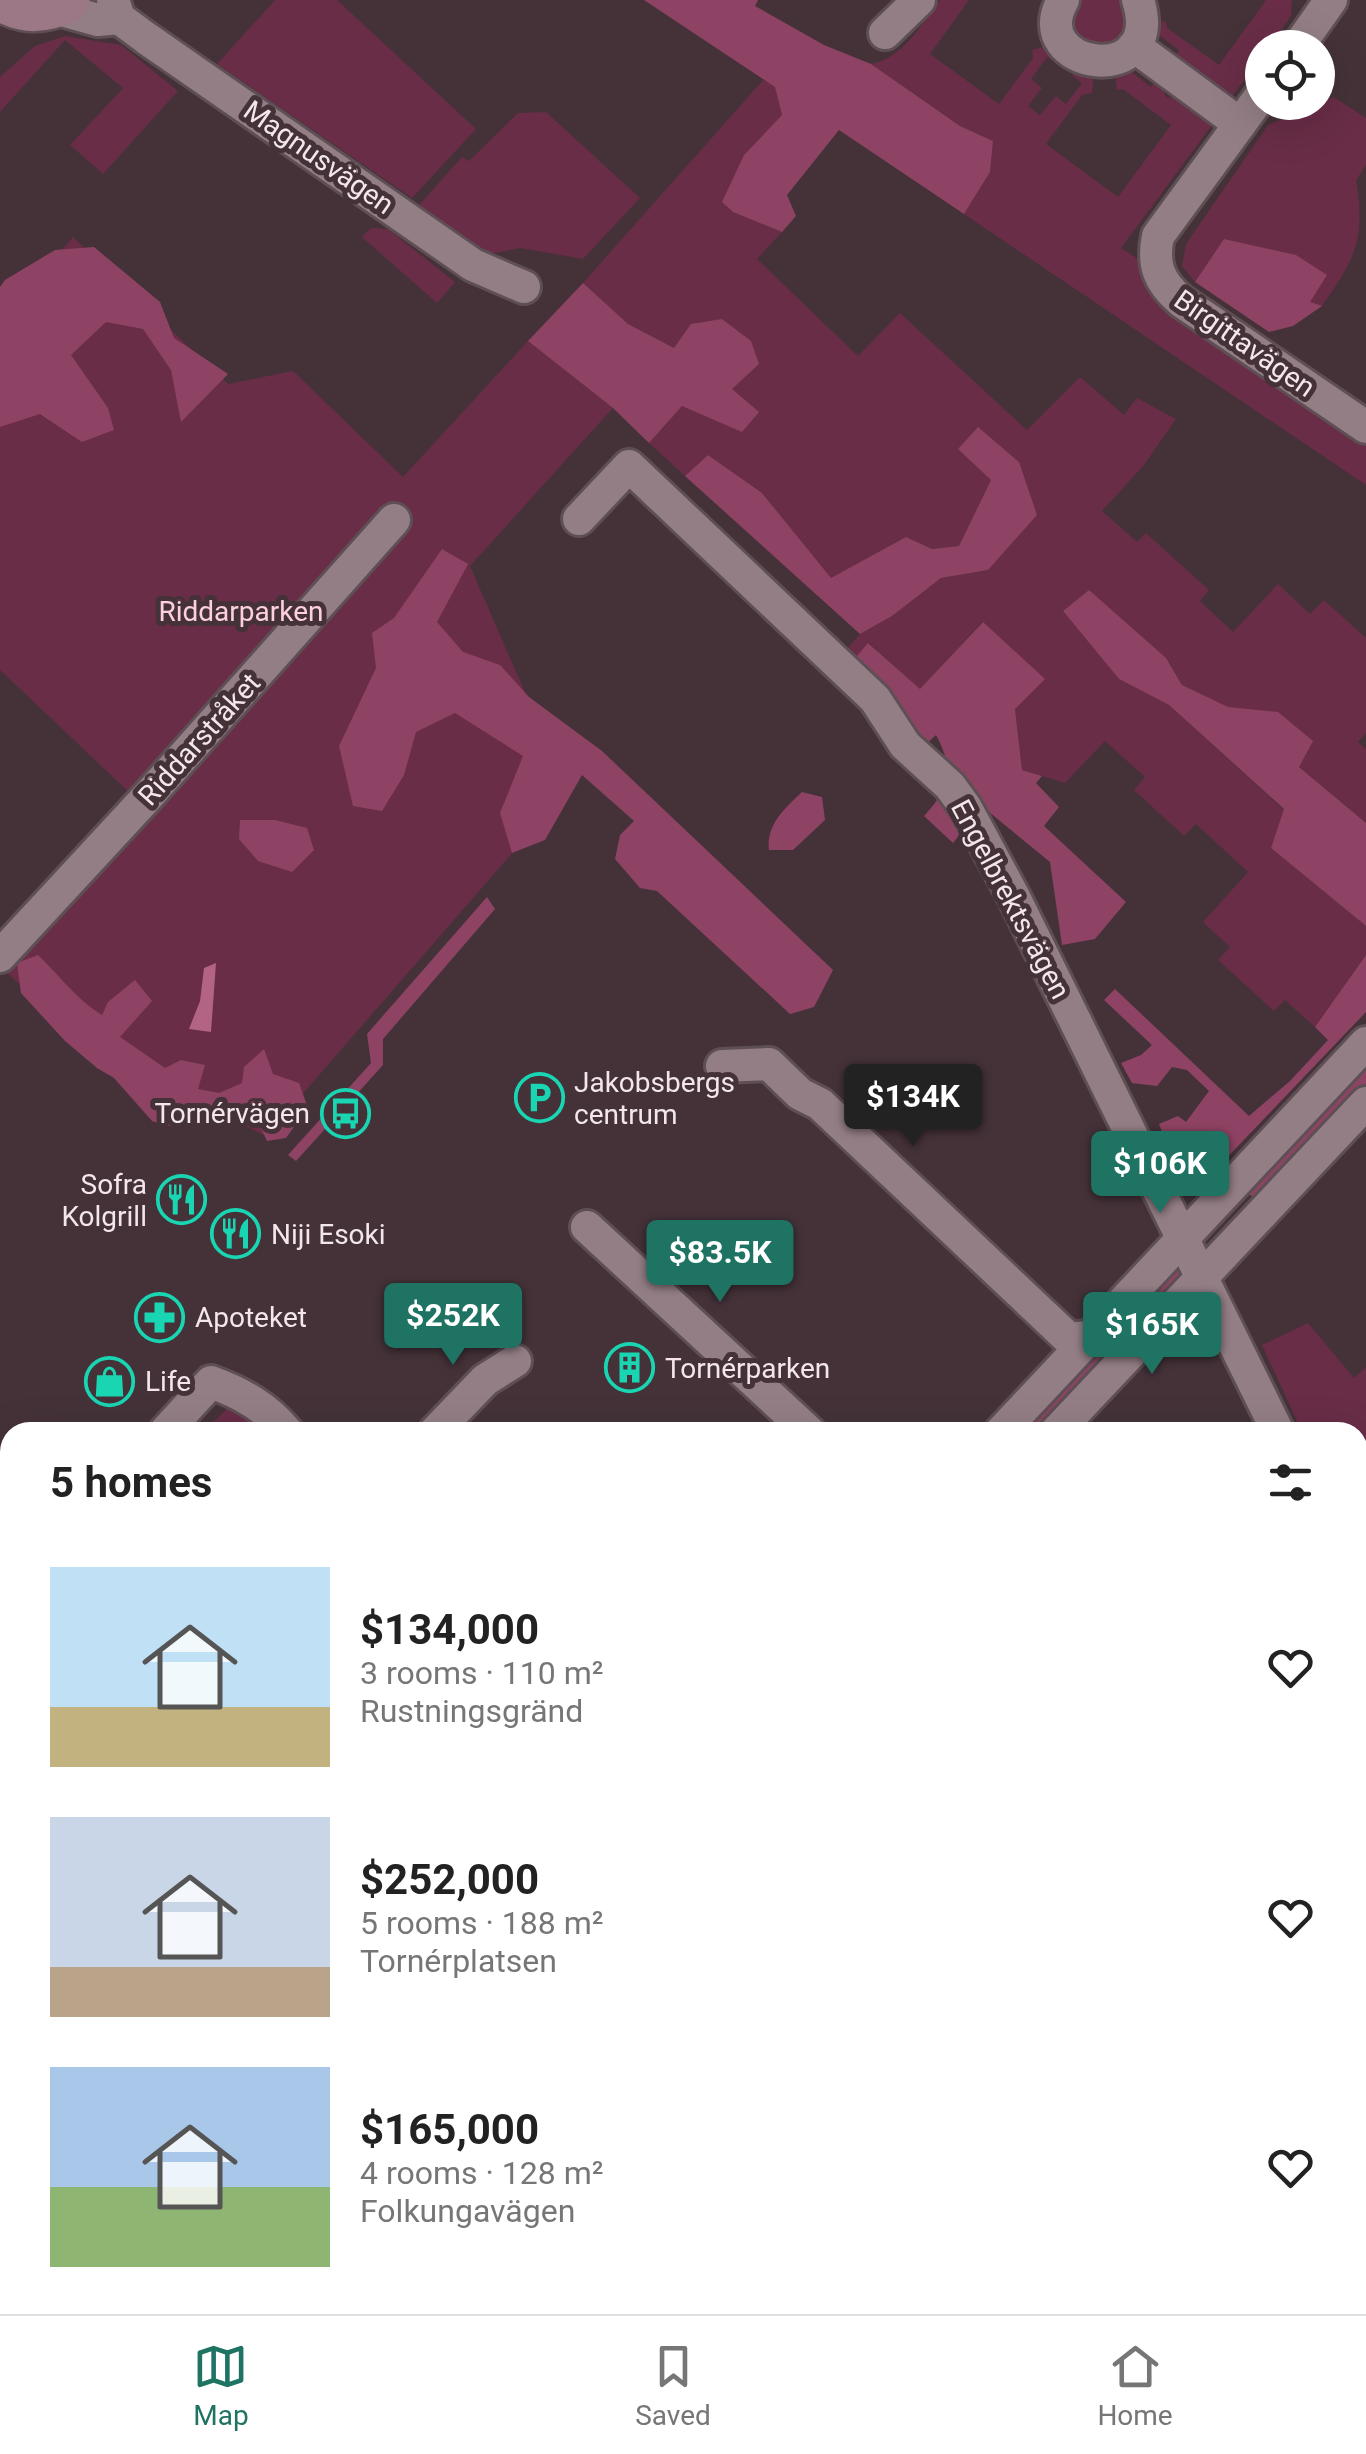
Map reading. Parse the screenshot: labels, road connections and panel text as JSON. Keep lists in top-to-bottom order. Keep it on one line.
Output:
{"streets":{"street":["Magnusvägen","Birgittavägen","Riddarstråket","Engelbrektsvägen"]},"parks":["Riddarparken"],"places":{"parking":["Jakobsbergs centrum"],"bus stop":["Tornérvägen"],"restaurant":["Sofra Kolgrill","Niji Esoki"],"pharmacy":["Apoteket"],"building":["Tornérparken"],"shop":["Life"]},"page":{"price":["$134K","$106K","$83.5K","$252K","$165K"],"heading":"5 homes","list":[{"name":"$134,000","note":"3 rooms · 110 m² · Rustningsgränd"},{"name":"$252,000","note":"5 rooms · 188 m² · Tornérplatsen"},{"name":"$165,000","note":"4 rooms · 128 m² · Folkungavägen"}],"tabs":["Map","Saved","Home"]}}
